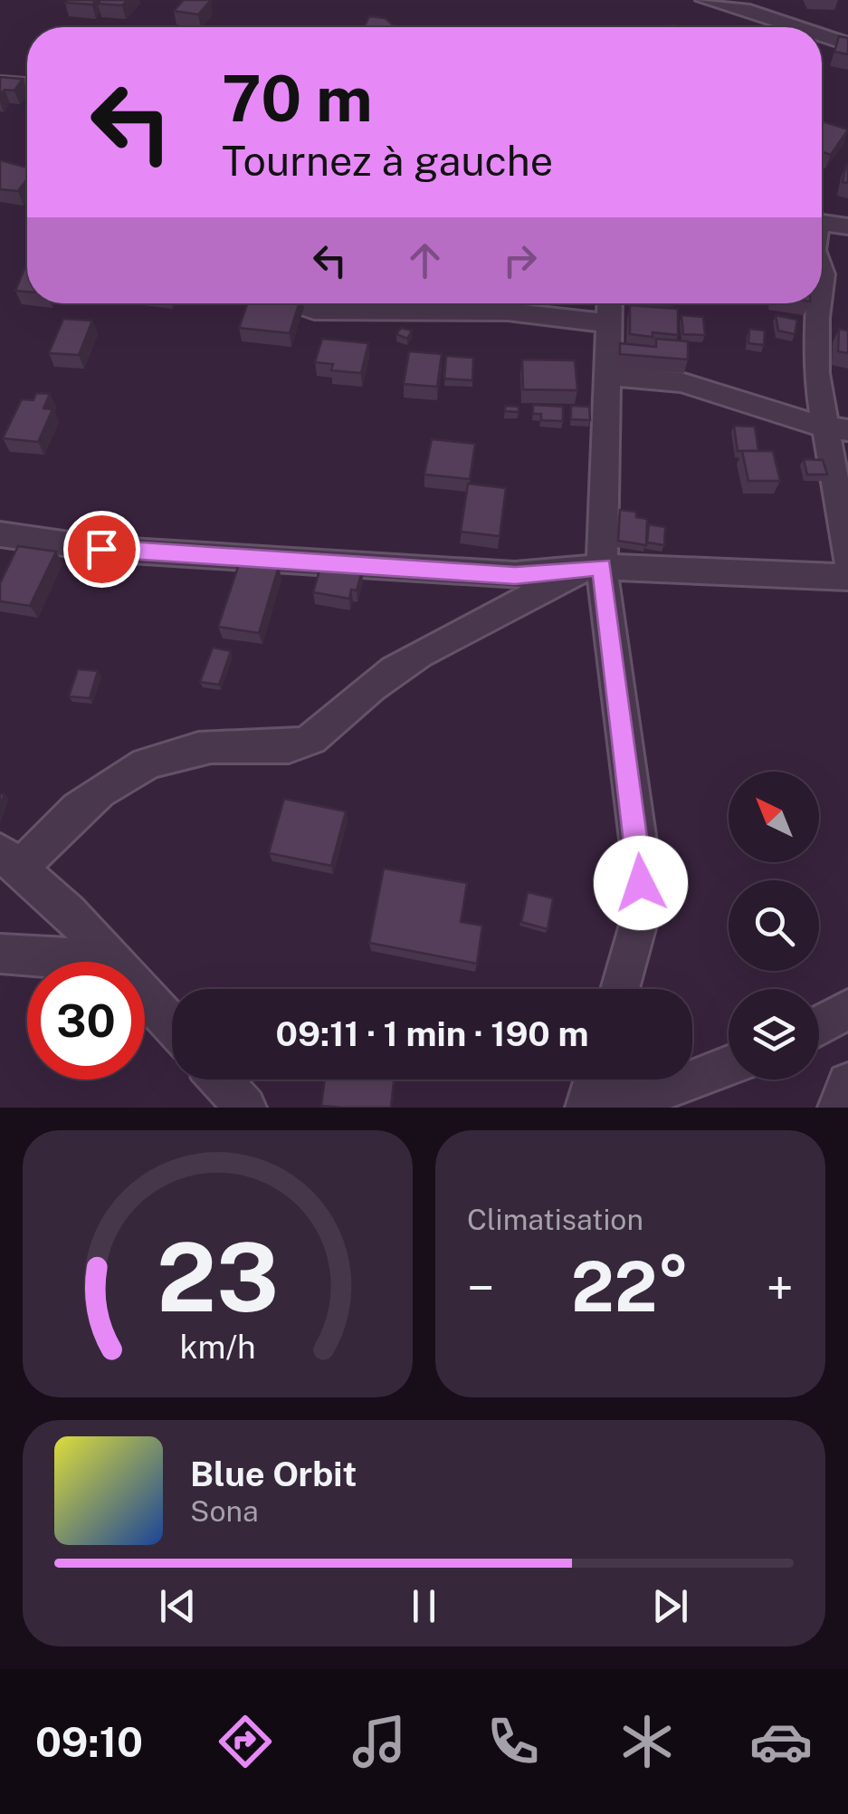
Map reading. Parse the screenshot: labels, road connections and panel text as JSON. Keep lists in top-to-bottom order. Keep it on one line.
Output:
{"north":"top left","page":{"turn":["70 m","Tournez à gauche"],"limit":"30","trip":"09:11 · 1 min · 190 m","tile":"Climatisation","heat":["−","22°","+"],"song":["Blue Orbit","Sona"],"tabs":"09:10","gauge":["23","km/h"]}}
